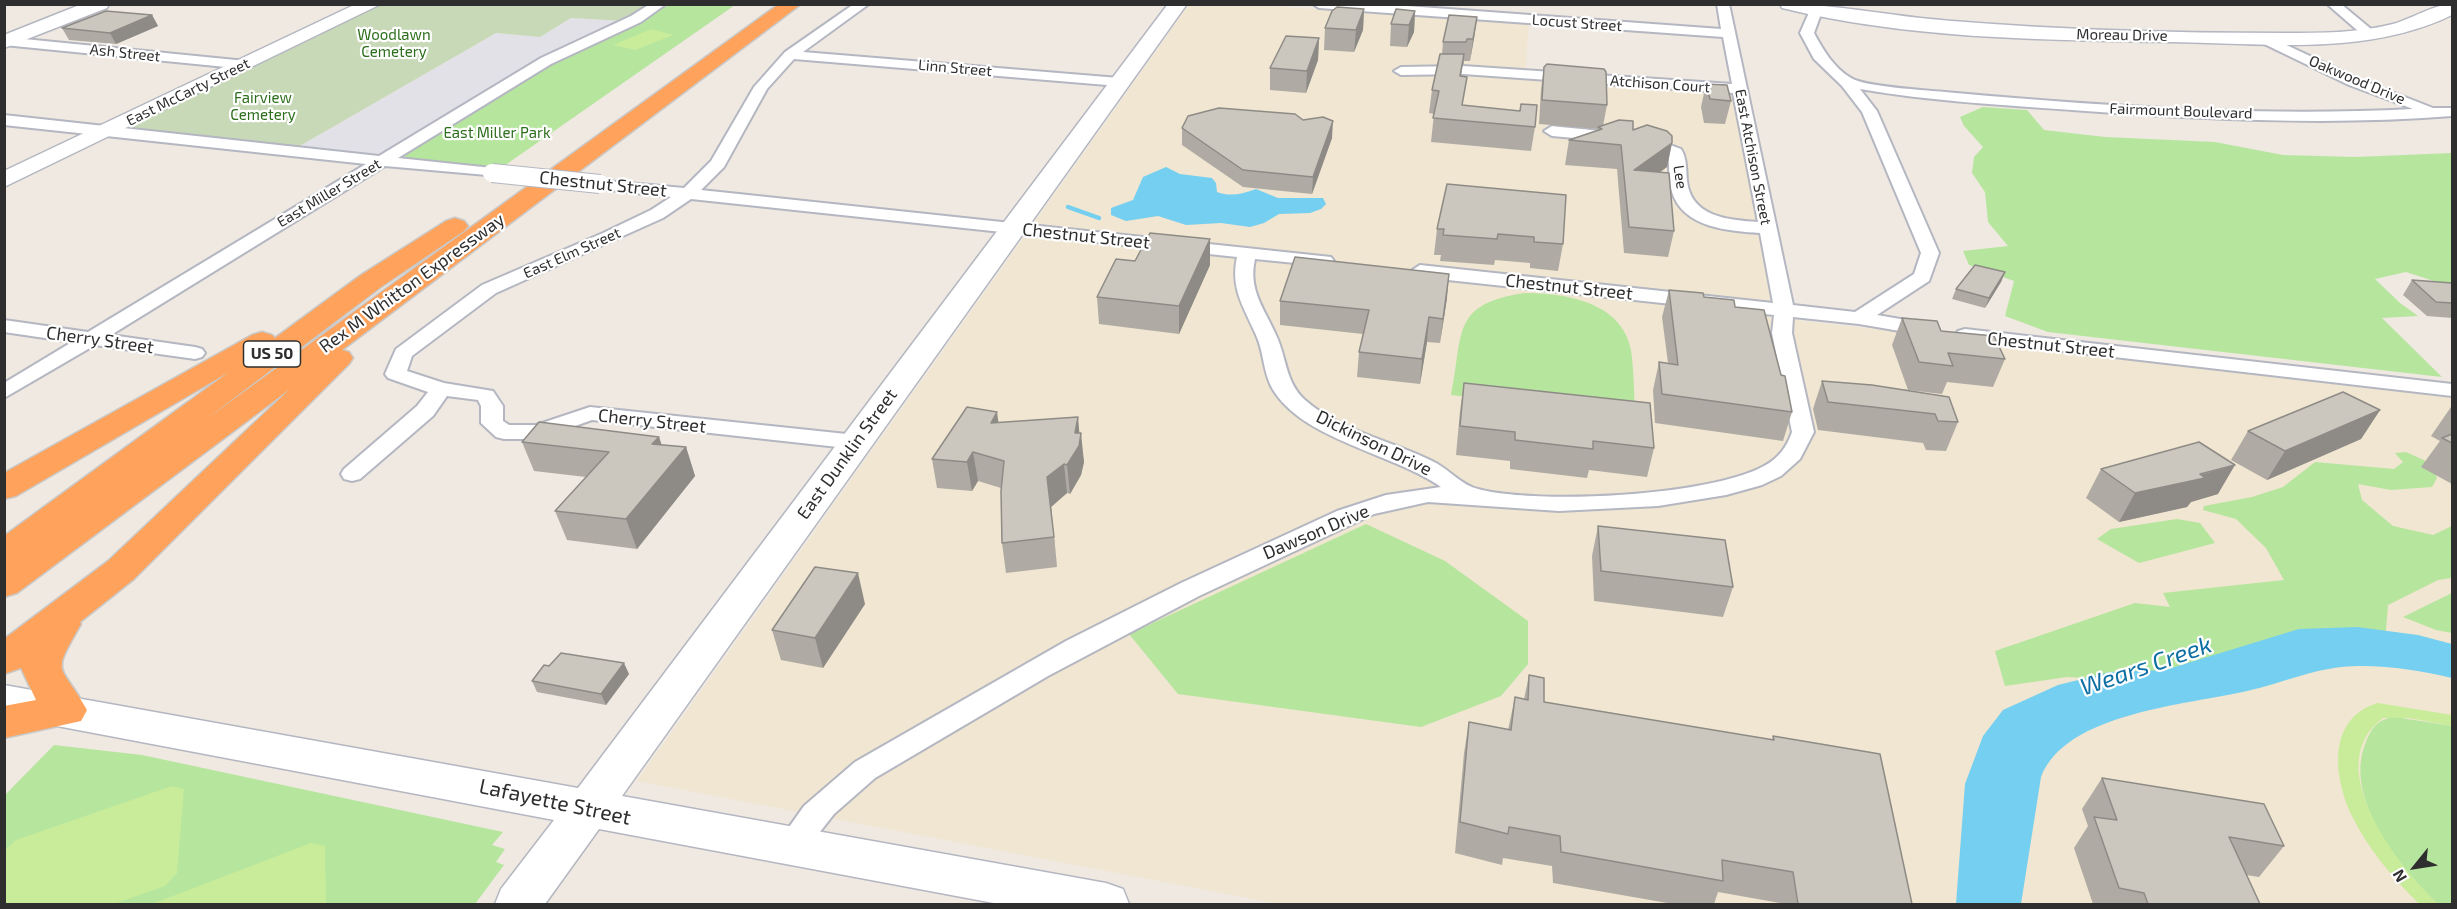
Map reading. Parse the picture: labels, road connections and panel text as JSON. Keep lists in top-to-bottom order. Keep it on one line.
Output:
{"streets":{"highway":["Rex M Whitton Expressway","US 50"],"main road":["Moreau Drive","East McCarty Street","East Dunklin Street","Lafayette Street"],"street":["Locust Street","Ash Street","Linn Street","Oakwood Drive","Atchison Court","Fairmount Boulevard","East Atchison Street","Lee","Chestnut Street","East Miller Street","East Elm Street","Cherry Street","Dickinson Drive","Dawson Drive"]},"crossings":[["Locust Street","East Atchison Street"],["Moreau Drive","Oakwood Drive"],["Ash Street","East McCarty Street"],["Linn Street","East Elm Street"],["Linn Street","East Dunklin Street"],["Oakwood Drive","Fairmount Boulevard"],["Atchison Court","East Atchison Street"],["East McCarty Street","Chestnut Street"],["East Atchison Street","Lee"],["East Atchison Street","Chestnut Street"],["East Atchison Street","Dawson Drive"],["Chestnut Street","East Miller Street"],["Chestnut Street","East Elm Street"],["Chestnut Street","Dickinson Drive"],["Chestnut Street","East Dunklin Street"],["Chestnut Street","Dawson Drive"],["East Miller Street","Cherry Street"],["East Elm Street","Cherry Street"],["Cherry Street","East Dunklin Street"],["Dickinson Drive","Dawson Drive"],["East Dunklin Street","Lafayette Street"],["Dawson Drive","Lafayette Street"]],"water":["Wears Creek"],"parks":["Woodlawn Cemetery","Fairview Cemetery","East Miller Park"],"north":"bottom left"}
